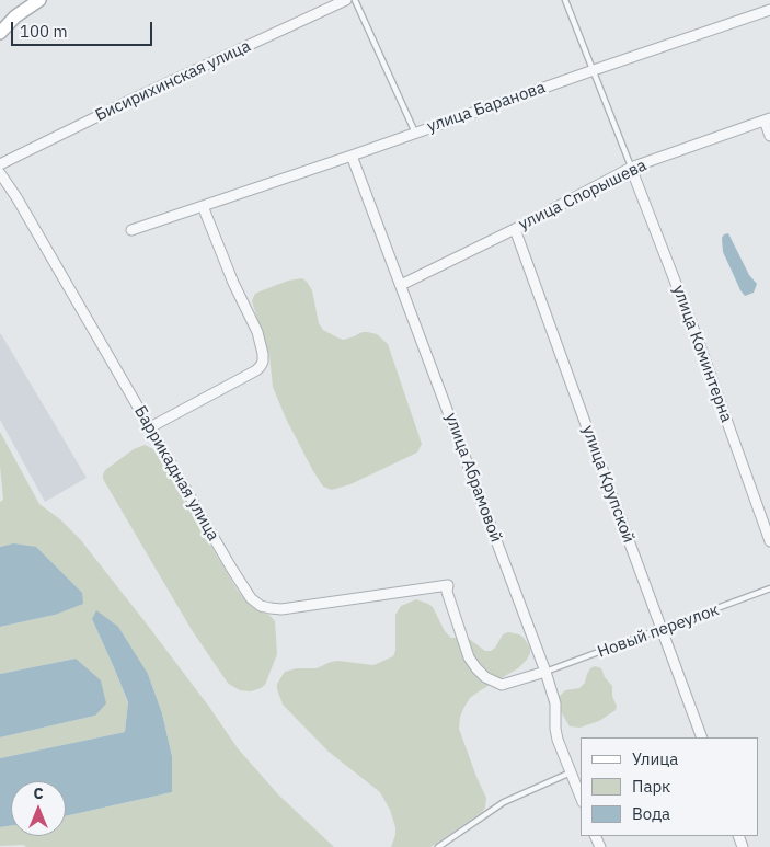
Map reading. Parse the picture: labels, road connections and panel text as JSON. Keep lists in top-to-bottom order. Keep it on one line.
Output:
{"streets":{"street":["Бисирихинская улица","улица Баранова","улица Спорышева","улица Коминтерна","Баррикадная улица","улица Абрамовой","улица Крупской"],"lane":["Новый переулок"]},"crossings":[["улица Баранова","улица Абрамовой"],["улица Спорышева","улица Коминтерна"],["улица Спорышева","улица Абрамовой"],["улица Спорышева","улица Крупской"],["Баррикадная улица","улица Абрамовой"],["Баррикадная улица","Новый переулок"],["улица Абрамовой","Новый переулок"],["улица Крупской","Новый переулок"]],"legend":["Улица","Парк","Вода"],"scale_bar":"100 m","north":"top"}
